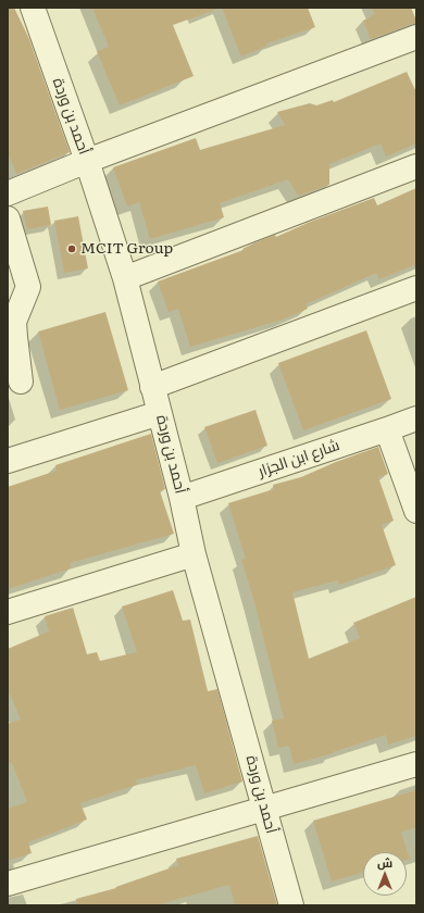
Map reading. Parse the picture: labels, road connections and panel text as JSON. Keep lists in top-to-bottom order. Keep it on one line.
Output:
{"streets":{"street":["أحمد بن وردة","شارع ابن الجزار"]},"crossings":[["أحمد بن وردة","شارع ابن الجزار"]],"places":["MCIT Group"],"north":"top"}
